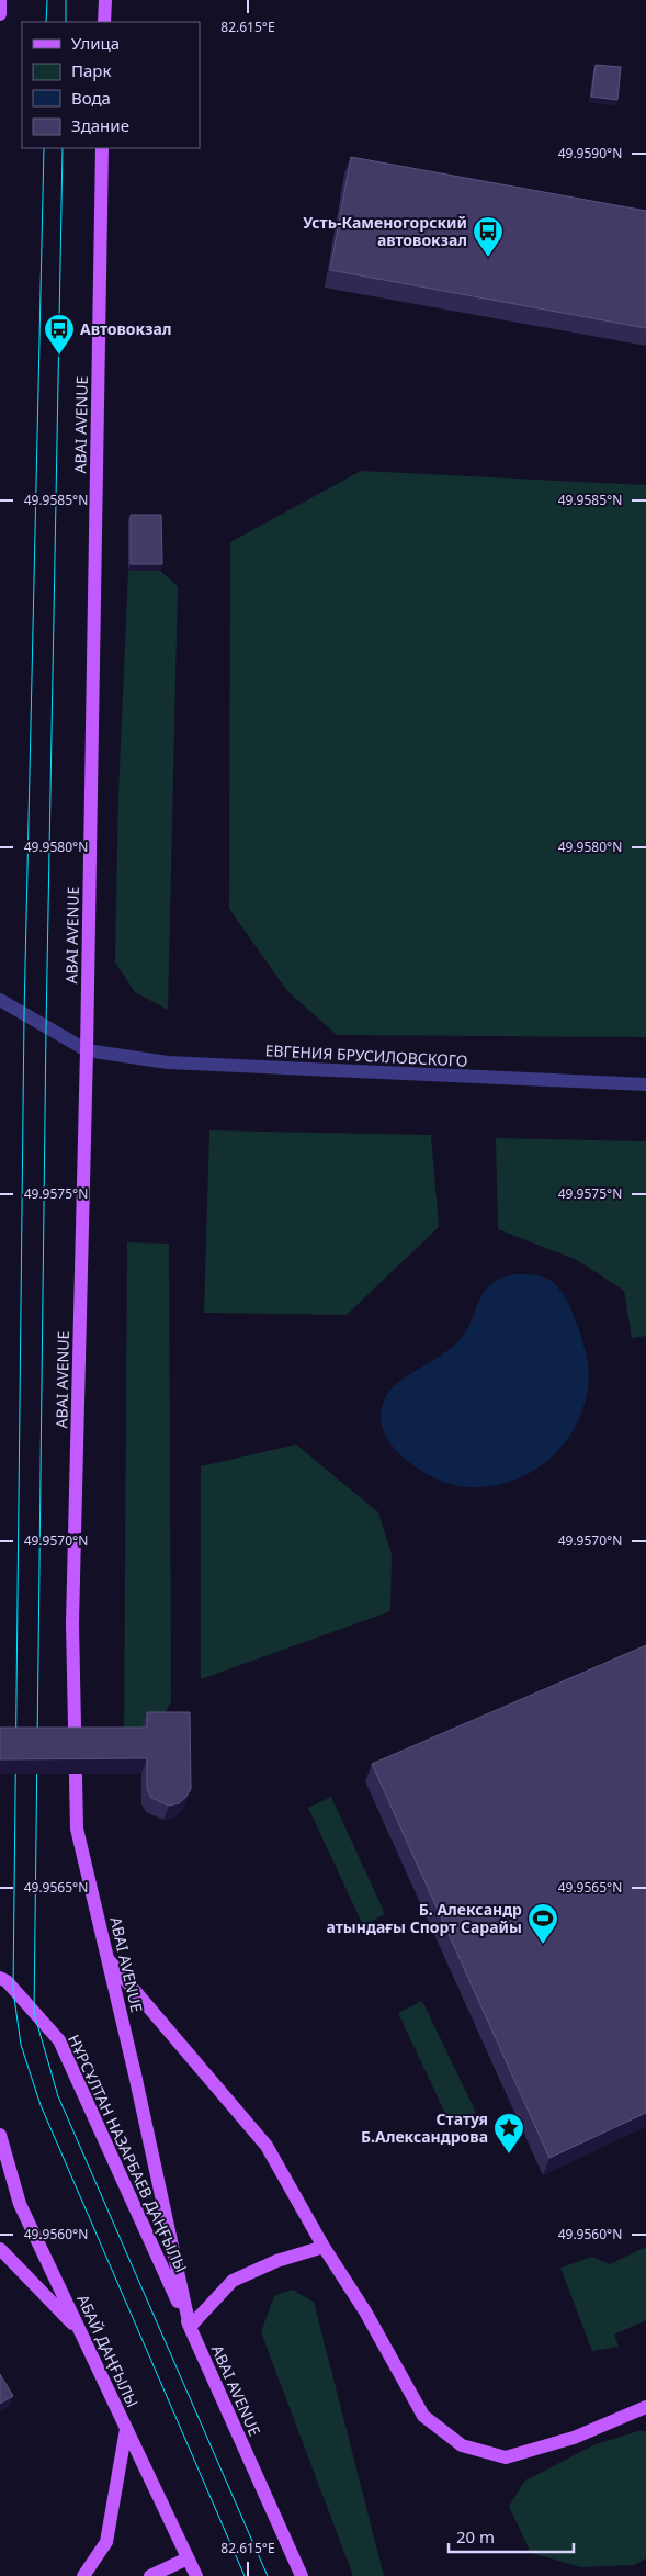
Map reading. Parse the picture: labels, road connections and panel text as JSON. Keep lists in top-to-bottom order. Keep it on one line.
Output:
{"streets":{"main road":["ABAI AVENUE","НҰРСҰЛТАН НАЗАРБАЕВ ДАҢҒЫЛЫ","АБАЙ ДАҢҒЫЛЫ"],"street":["ЕВГЕНИЯ БРУСИЛОВСКОГО"]},"crossings":[["ABAI AVENUE","ЕВГЕНИЯ БРУСИЛОВСКОГО"],["ABAI AVENUE","НҰРСҰЛТАН НАЗАРБАЕВ ДАҢҒЫЛЫ"]],"places":{"bus stop":["Усть-Каменогорский автовокзал","Автовокзал"],"sports":["Б. Александр атындағы Спорт Сарайы"],"place":["Статуя Б.Александрова"]},"legend":["Улица","Парк","Вода","Здание"],"scale_bar":"20 m","coordinates":["82.615°E","49.9590°N","49.9585°N","49.9580°N","49.9575°N","49.9570°N","49.9565°N","49.9560°N"]}
